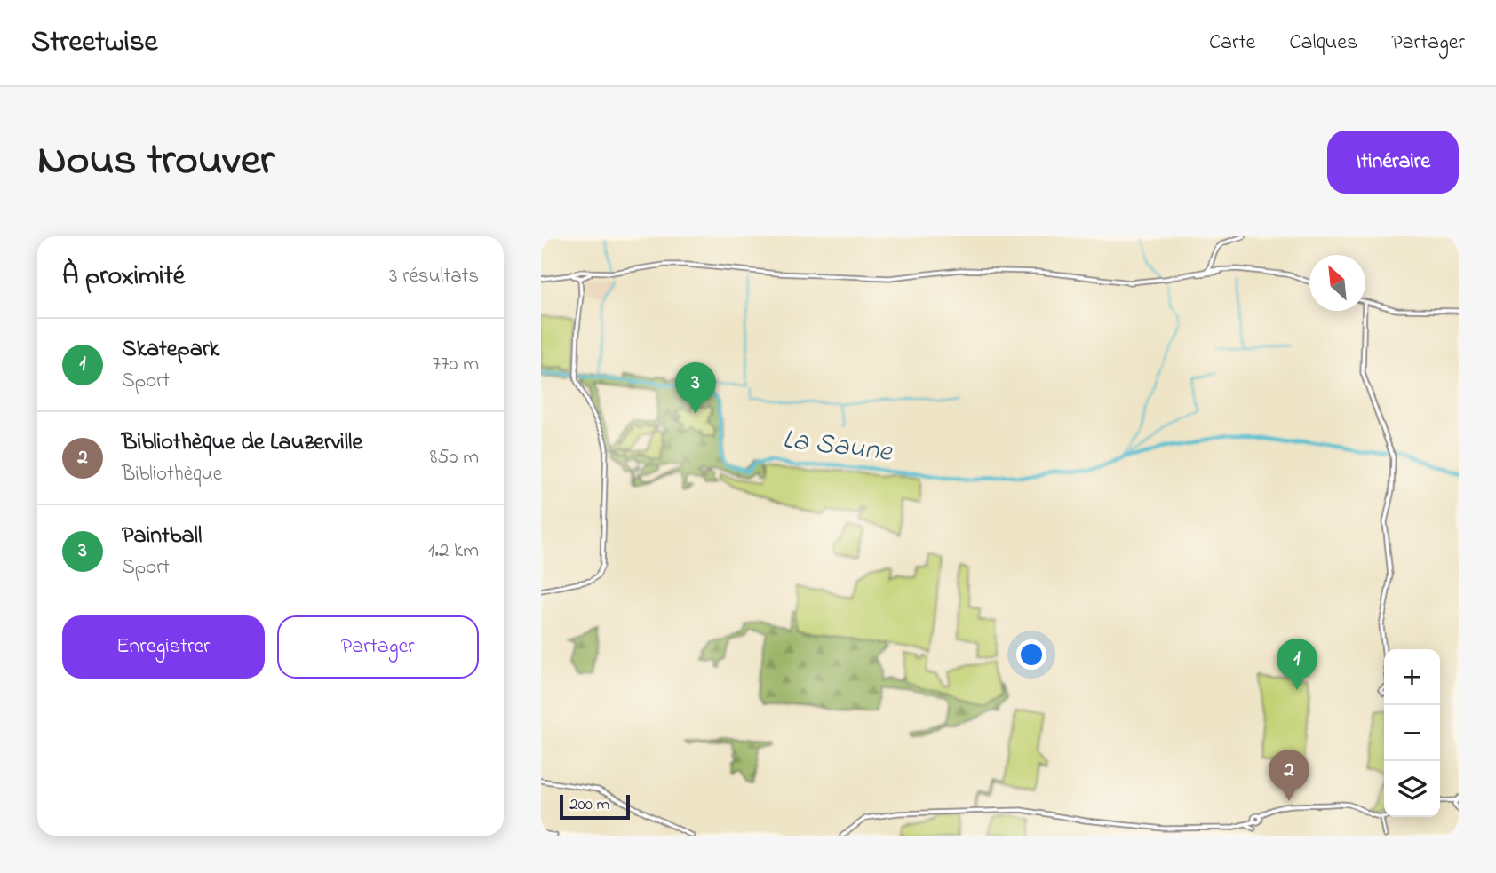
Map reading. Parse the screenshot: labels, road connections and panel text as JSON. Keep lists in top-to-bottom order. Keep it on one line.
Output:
{"water":["La Saune"],"scale_bar":"200 m","north":"top left","page":{"header":"Streetwise","nav":["Carte","Calques","Partager"],"title":"Nous trouver","buttons":["Itinéraire",["Enregistrer","Partager"]],"heading":["À proximité","3 résultats"],"list":[{"mark":"1","name":"Skatepark","note":"Sport","value":"770 m"},{"mark":"2","name":"Bibliothèque de Lauzerville","note":"Bibliothèque","value":"850 m"},{"mark":"3","name":"Paintball","note":"Sport","value":"1.2 km"}],"pins":["3","1","2"],"map_buttons":["+","−"],"scale":"200 m"}}
